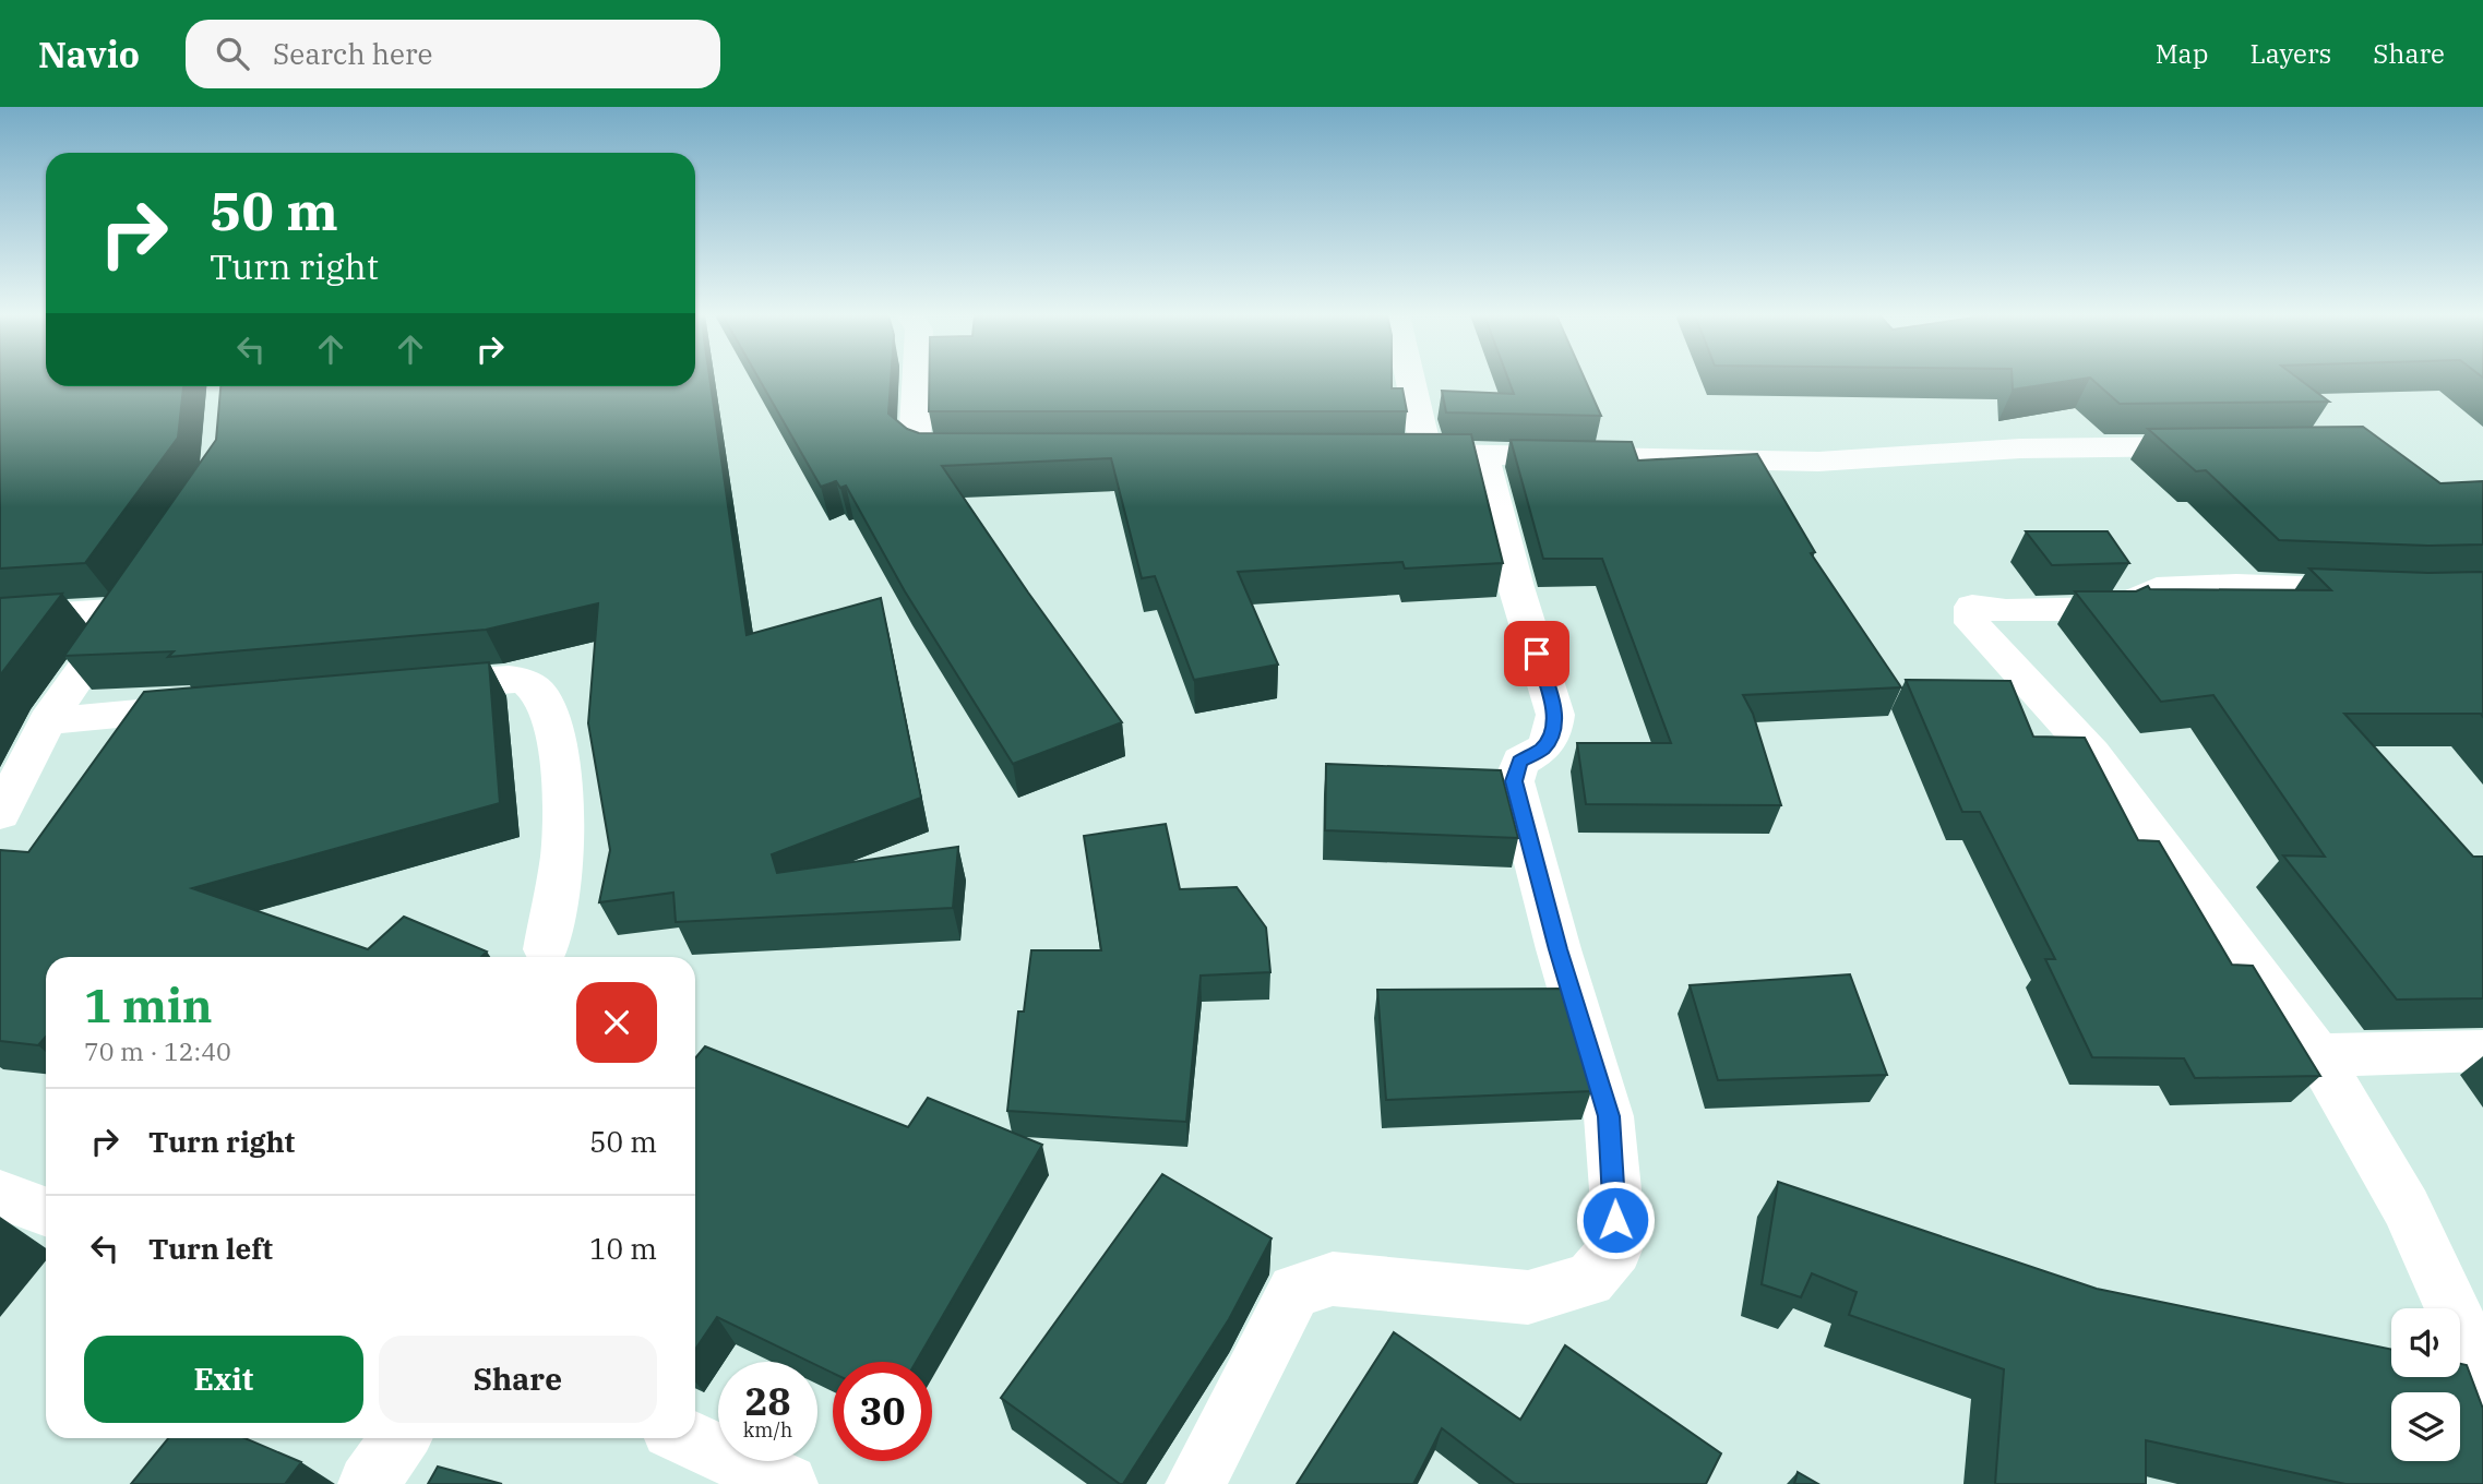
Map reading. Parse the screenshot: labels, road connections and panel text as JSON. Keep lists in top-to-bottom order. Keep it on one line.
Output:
{"page":{"header":"Navio","search":"Search here","nav":["Map","Layers","Share"],"turn":["50 m","Turn right"],"heading":["1 min","70 m · 12:40"],"list":[{"name":"Turn right","value":"50 m"},{"name":"Turn left","value":"10 m"}],"buttons":["Exit","Share"],"speed":"28 km/h","limit":"30"}}
